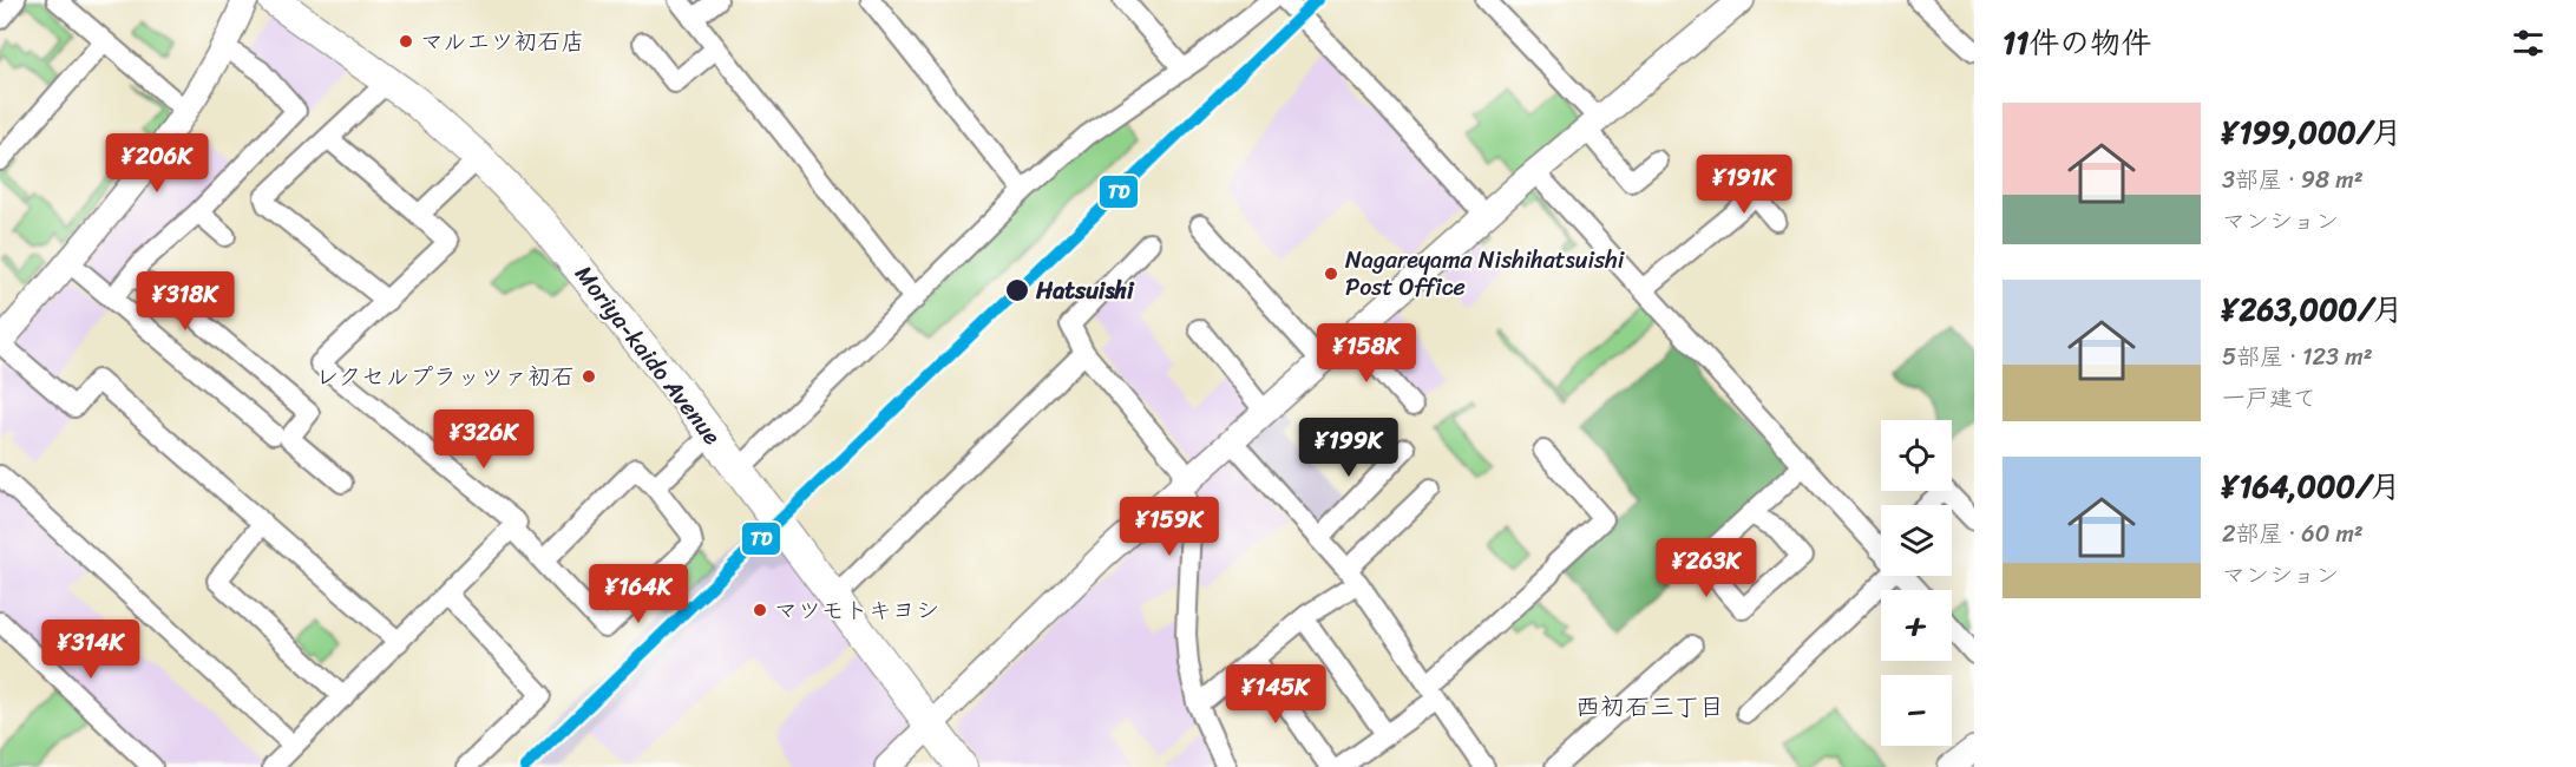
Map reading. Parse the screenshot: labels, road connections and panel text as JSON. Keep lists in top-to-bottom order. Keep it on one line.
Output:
{"streets":{"main road":["Moriya-kaido Avenue"]},"districts":["西初石三丁目"],"places":["マルエツ初石店","Nagareyama Nishihatsuishi Post Office","Hatsuishi","レクセルプラッツァ初石","マツモトキヨシ"],"lines":["transit line TD"],"page":{"heading":"11件の物件","list":[{"name":"¥199,000/月","note":"3部屋 · 98 m² · マンション"},{"name":"¥263,000/月","note":"5部屋 · 123 m² · 一戸建て"},{"name":"¥164,000/月","note":"2部屋 · 60 m² · マンション"}],"price":["¥206K","¥191K","¥318K","¥158K","¥326K","¥199K","¥159K","¥263K","¥164K","¥314K","¥145K"],"map_buttons":["+","−"]}}
